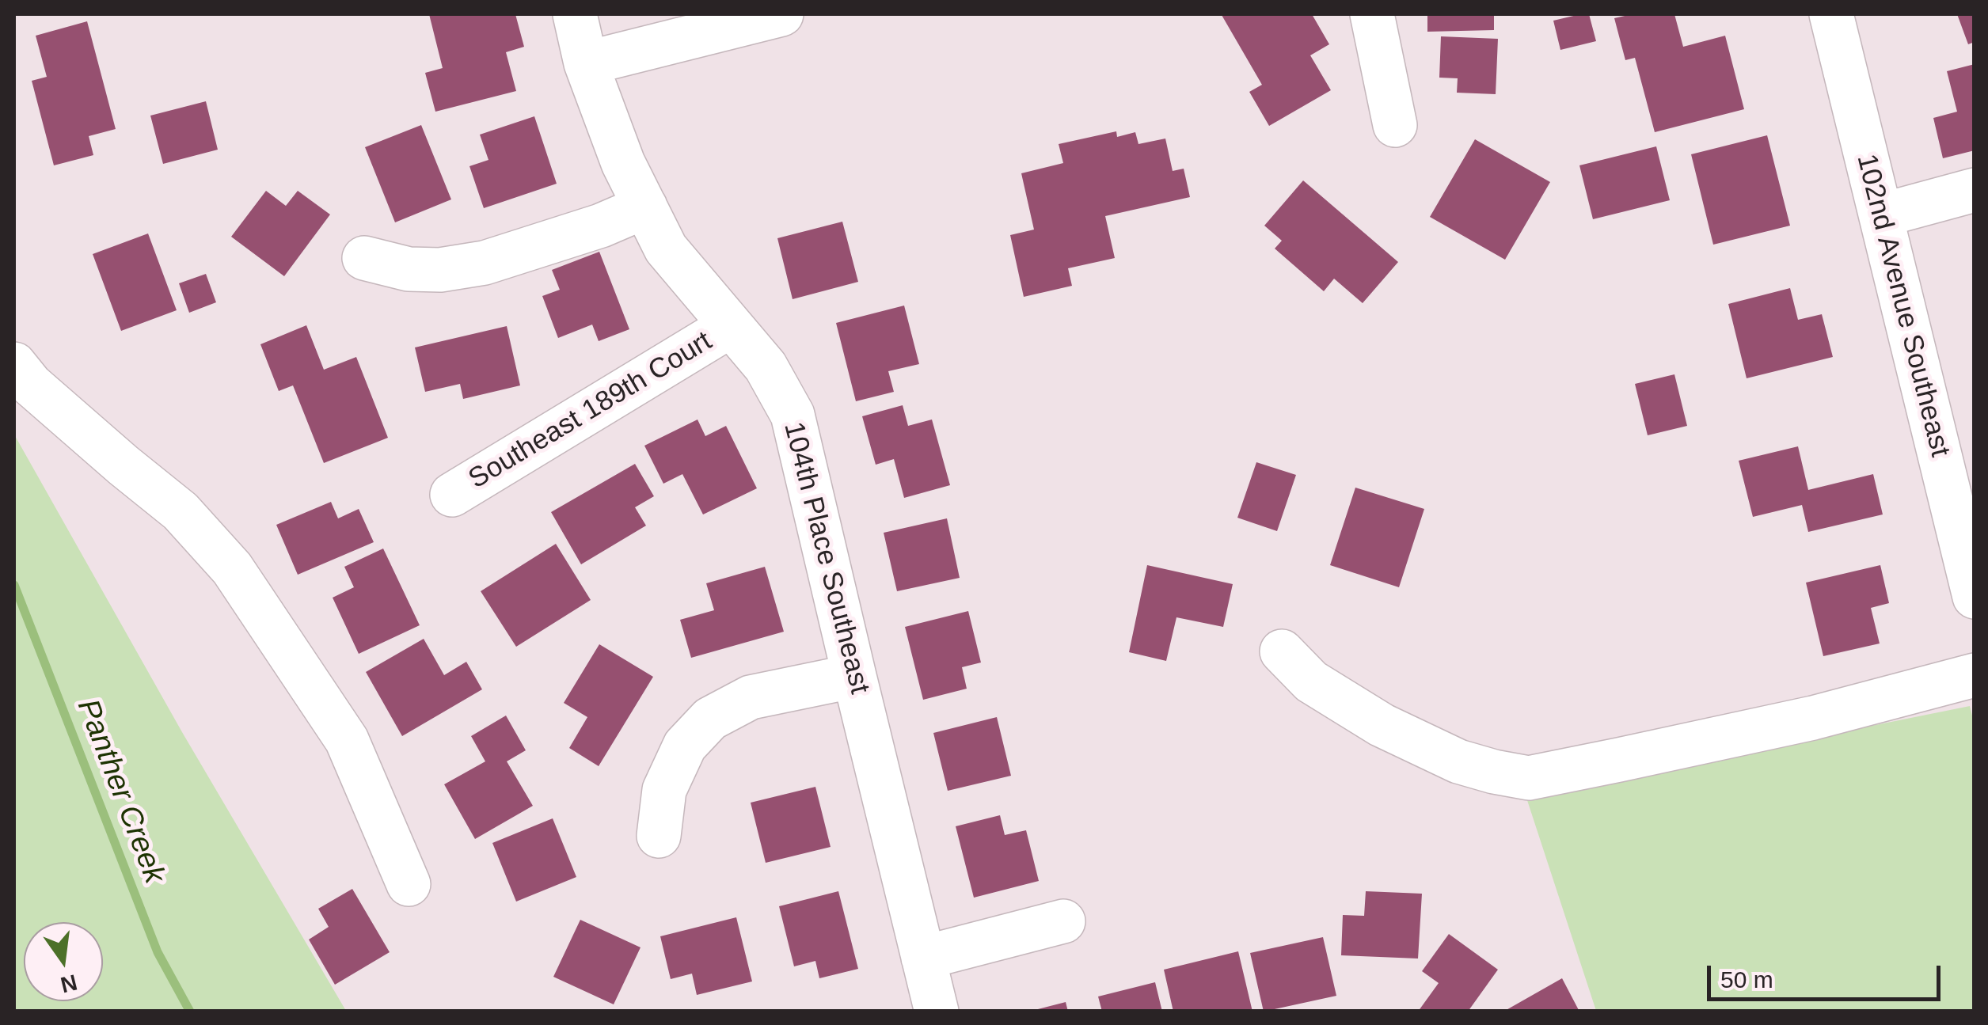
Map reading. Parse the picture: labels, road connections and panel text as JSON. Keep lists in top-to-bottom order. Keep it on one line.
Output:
{"streets":{"street":["102nd Avenue Southeast","Southeast 189th Court","104th Place Southeast"]},"crossings":[["Southeast 189th Court","104th Place Southeast"]],"water":["Panther Creek"],"scale_bar":"50 m","north":"bottom"}
